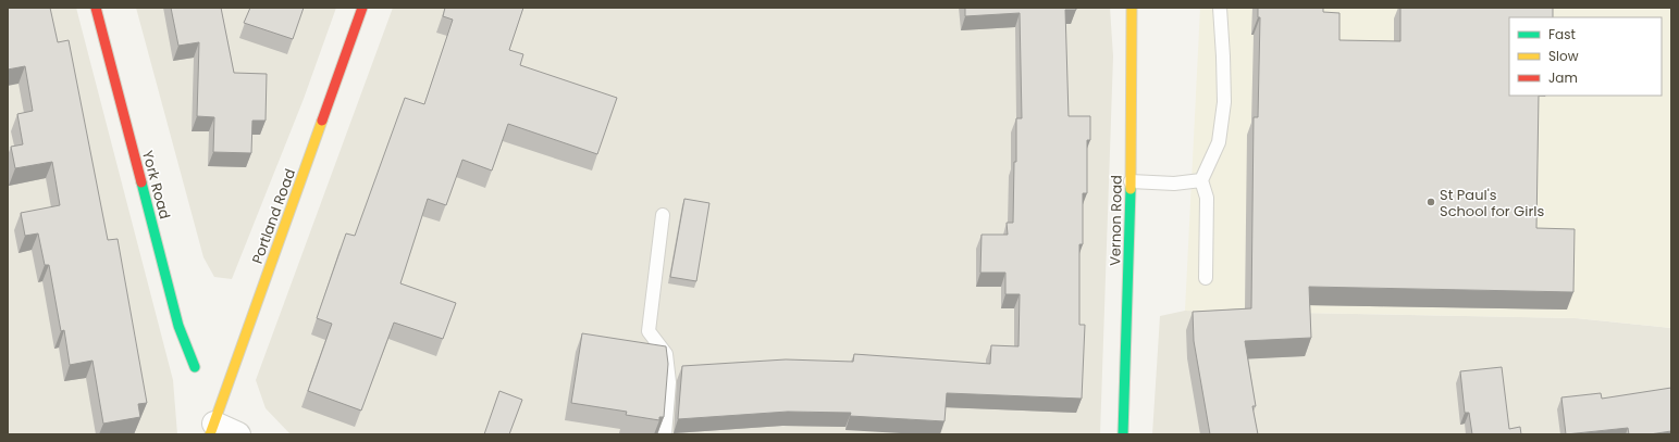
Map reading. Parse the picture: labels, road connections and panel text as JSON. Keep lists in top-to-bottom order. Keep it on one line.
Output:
{"streets":{"street":["York Road","Portland Road","Vernon Road"]},"places":["St Paul's School for Girls"],"legend":["Fast","Slow","Jam"]}
